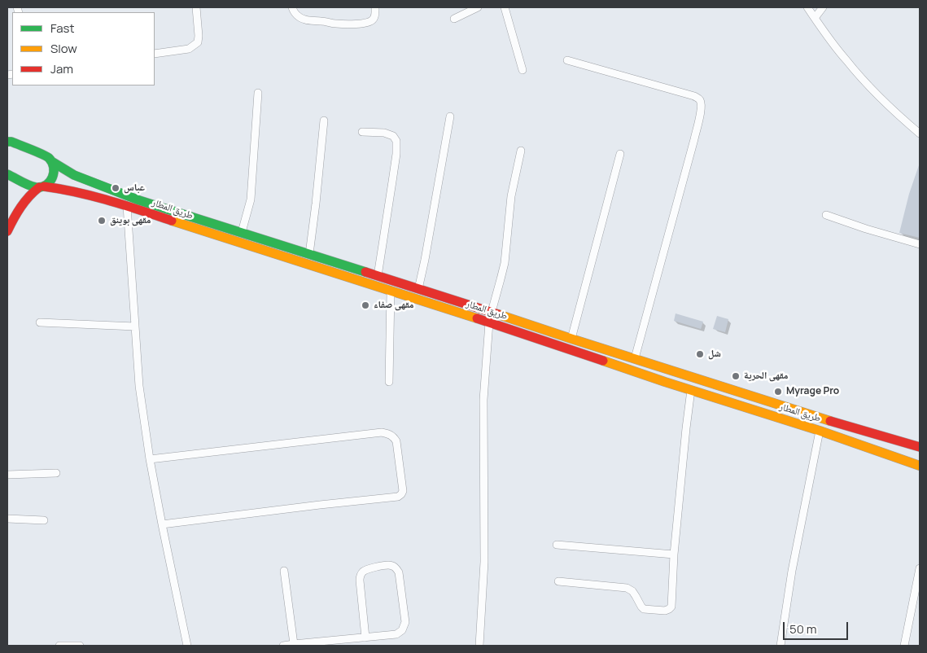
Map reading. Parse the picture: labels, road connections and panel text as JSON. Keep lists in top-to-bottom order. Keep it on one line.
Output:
{"streets":{"main road":["طريق المطار"]},"places":["عباس","مقهى بوينق","مقهى صفاء","شل","مقهى الحرية","Myrage Pro"],"legend":["Fast","Slow","Jam"],"scale_bar":"50 m"}
